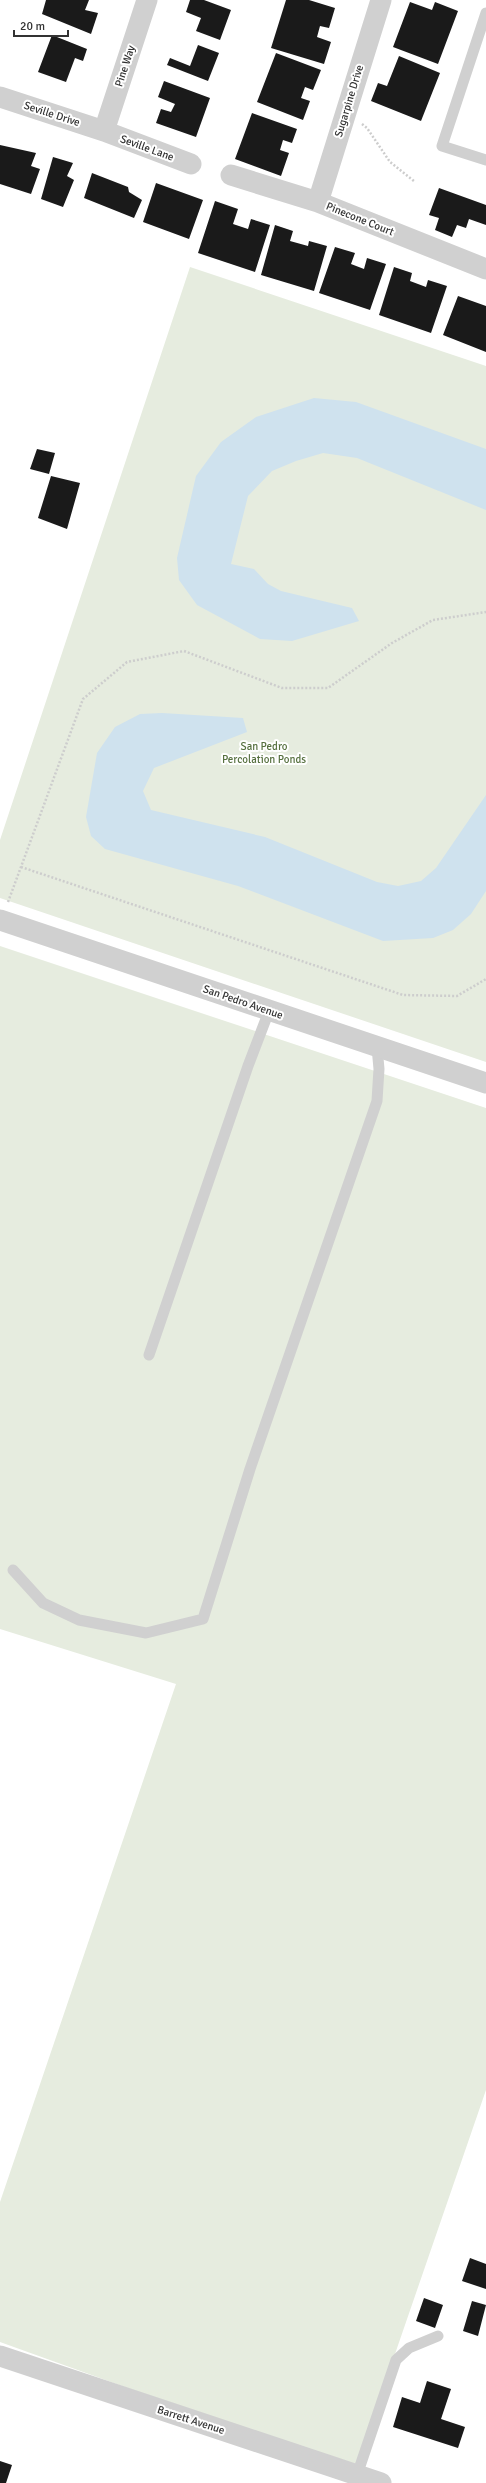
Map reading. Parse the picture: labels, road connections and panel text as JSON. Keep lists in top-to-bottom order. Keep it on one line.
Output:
{"streets":{"street":["Pine Way","Sugarpine Drive","Seville Drive","Seville Lane","Pinecone Court","San Pedro Avenue","Barrett Avenue"]},"crossings":[["Pine Way","Seville Drive"],["Pine Way","Seville Lane"],["Sugarpine Drive","Pinecone Court"],["Seville Drive","Seville Lane"]],"parks":["San Pedro Percolation Ponds"],"scale_bar":"20 m"}
